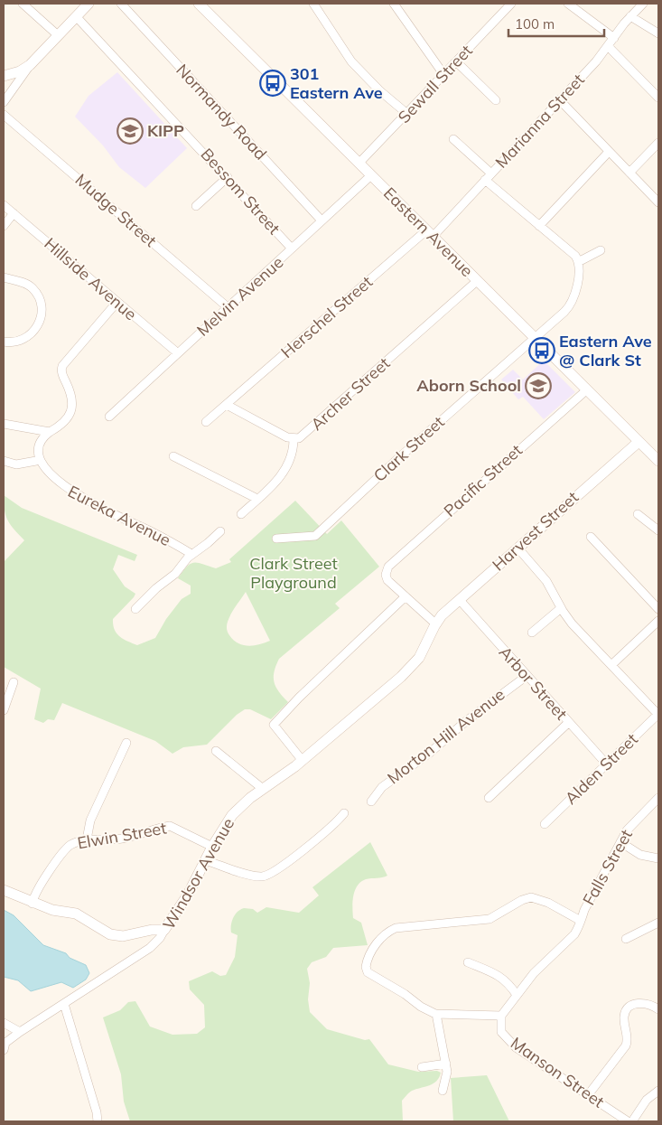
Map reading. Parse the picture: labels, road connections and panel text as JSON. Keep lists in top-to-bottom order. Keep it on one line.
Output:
{"streets":{"street":["Sewall Street","Normandy Road","Marianna Street","Bessom Street","Mudge Street","Eastern Avenue","Hillside Avenue","Melvin Avenue","Herschel Street","Archer Street","Clark Street","Pacific Street","Eureka Avenue","Harvest Street","Arbor Street","Morton Hill Avenue","Alden Street","Elwin Street","Falls Street","Windsor Avenue","Manson Street"]},"crossings":[["Sewall Street","Eastern Avenue"],["Normandy Road","Melvin Avenue"],["Marianna Street","Eastern Avenue"],["Marianna Street","Herschel Street"],["Bessom Street","Melvin Avenue"],["Mudge Street","Melvin Avenue"],["Eastern Avenue","Melvin Avenue"],["Eastern Avenue","Herschel Street"],["Eastern Avenue","Archer Street"],["Eastern Avenue","Clark Street"],["Eastern Avenue","Pacific Street"],["Eastern Avenue","Harvest Street"],["Hillside Avenue","Melvin Avenue"],["Harvest Street","Arbor Street"],["Harvest Street","Windsor Avenue"],["Arbor Street","Morton Hill Avenue"],["Arbor Street","Alden Street"],["Elwin Street","Windsor Avenue"],["Falls Street","Manson Street"]],"parks":["Clark Street Playground"],"places":{"bus stop":["301 Eastern Ave","Eastern Ave @ Clark St"],"school or university":["KIPP","Aborn School"]},"scale_bar":"100 m"}
